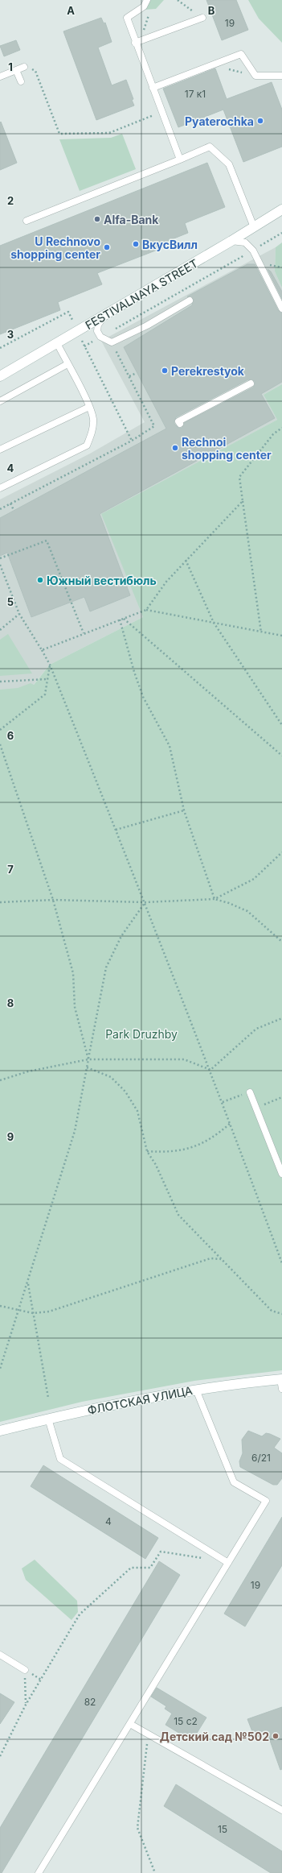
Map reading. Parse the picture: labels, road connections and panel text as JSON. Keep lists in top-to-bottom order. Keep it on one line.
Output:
{"streets":{"street":["FESTIVALNAYA STREET","ФЛОТСКАЯ УЛИЦА"]},"parks":["Park Druzhby"],"places":["Pyaterochka","Alfa-Bank","ВкусВилл","U Rechnovo shopping center","Perekrestyok","Rechnoi shopping center","Южный вестибюль","Детский сад №502"],"house_numbers":["19","17 к1","6/21","4","19","82","15 с2","15"],"grid":{"columns":["A","B"],"rows":["1","2","3","4","5","6","7","8","9"]}}
